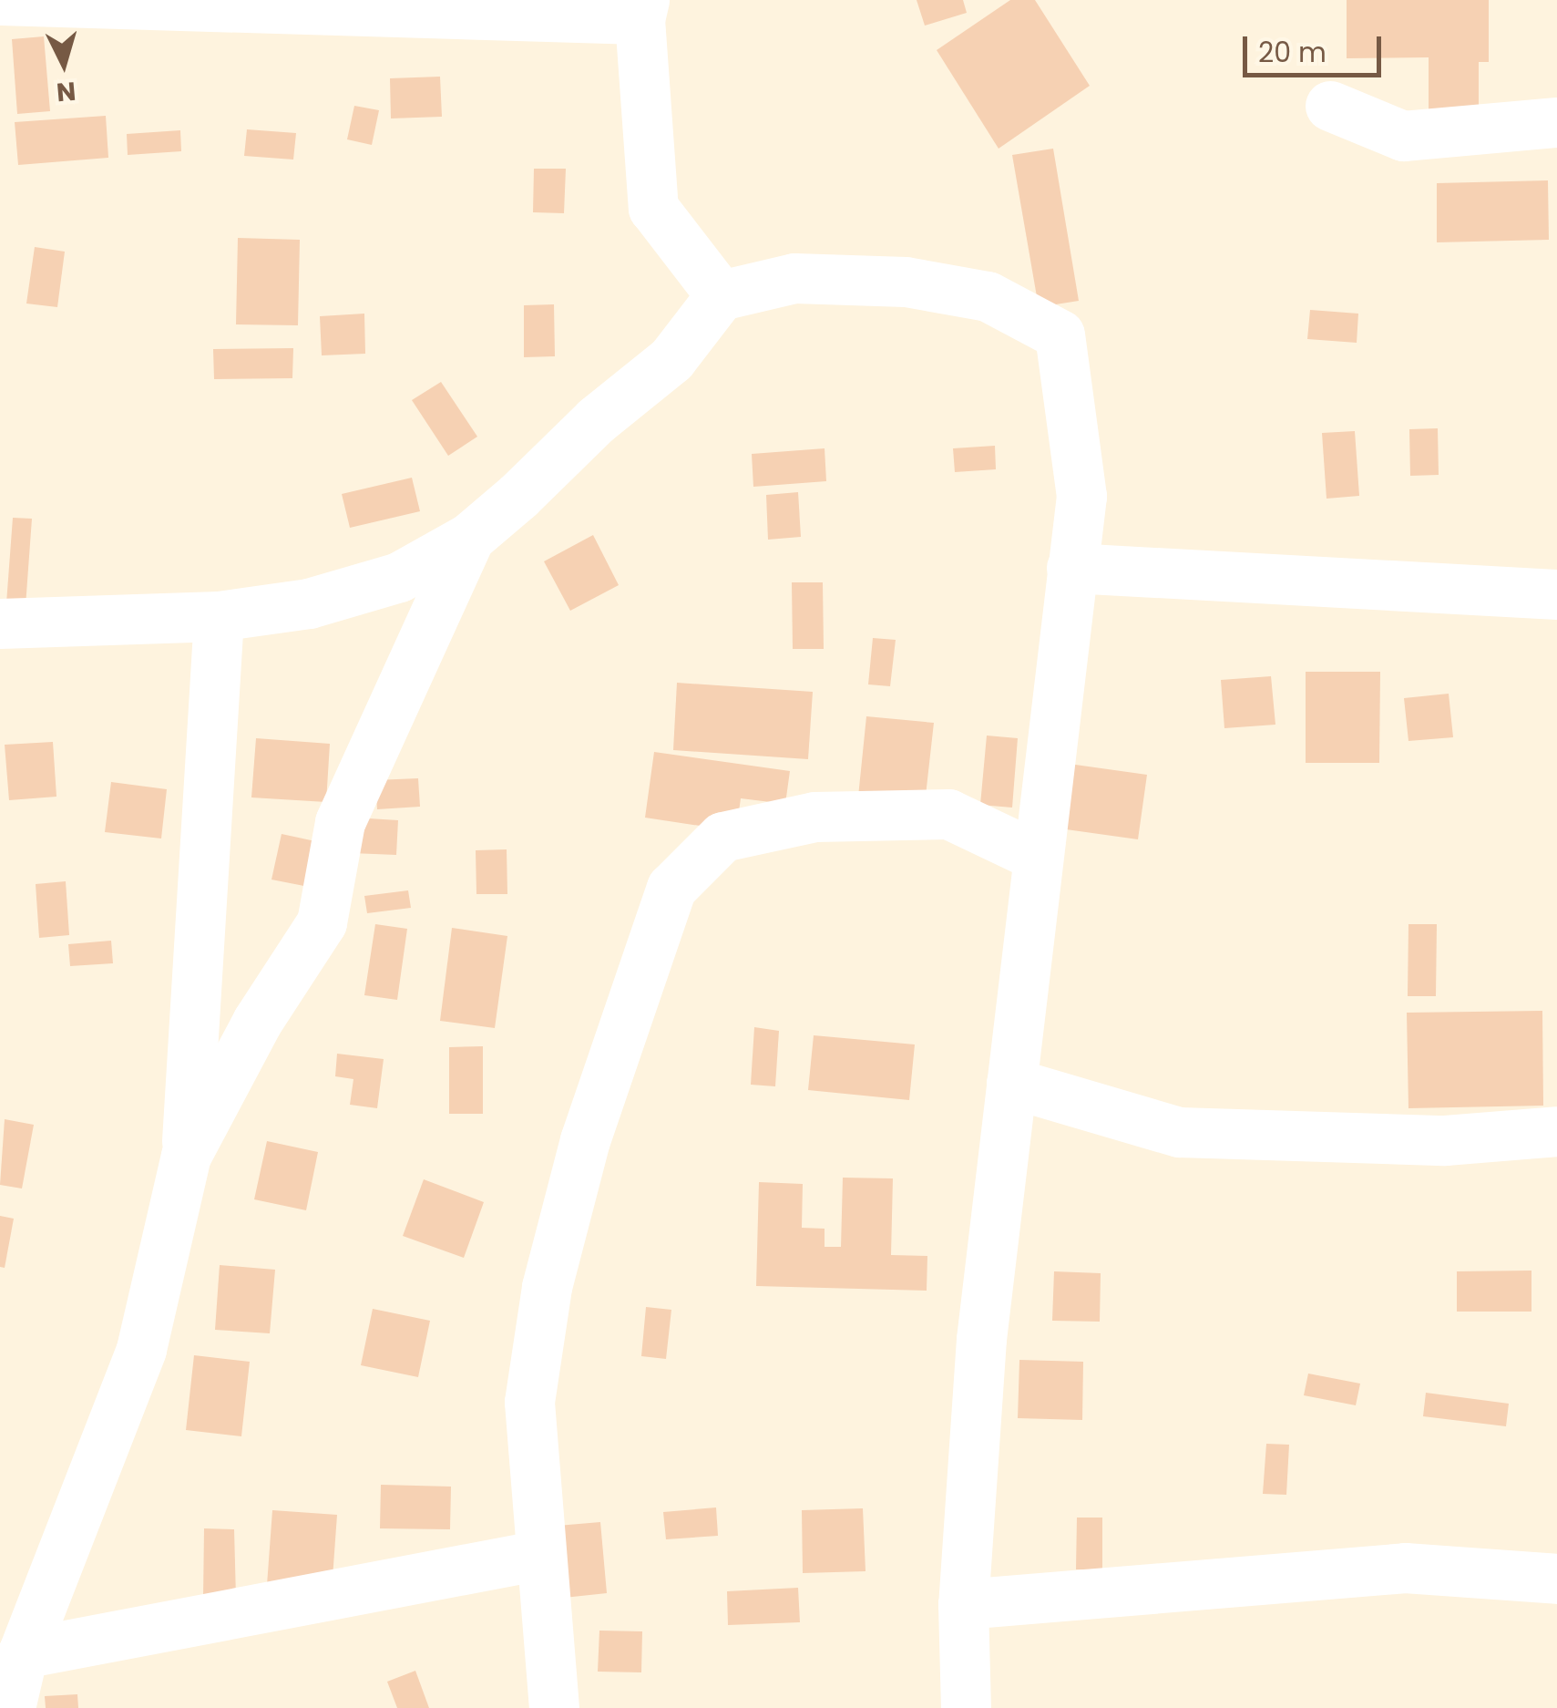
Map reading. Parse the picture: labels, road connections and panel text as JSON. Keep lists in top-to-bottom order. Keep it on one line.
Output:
{"scale_bar":"20 m","north":"bottom"}
